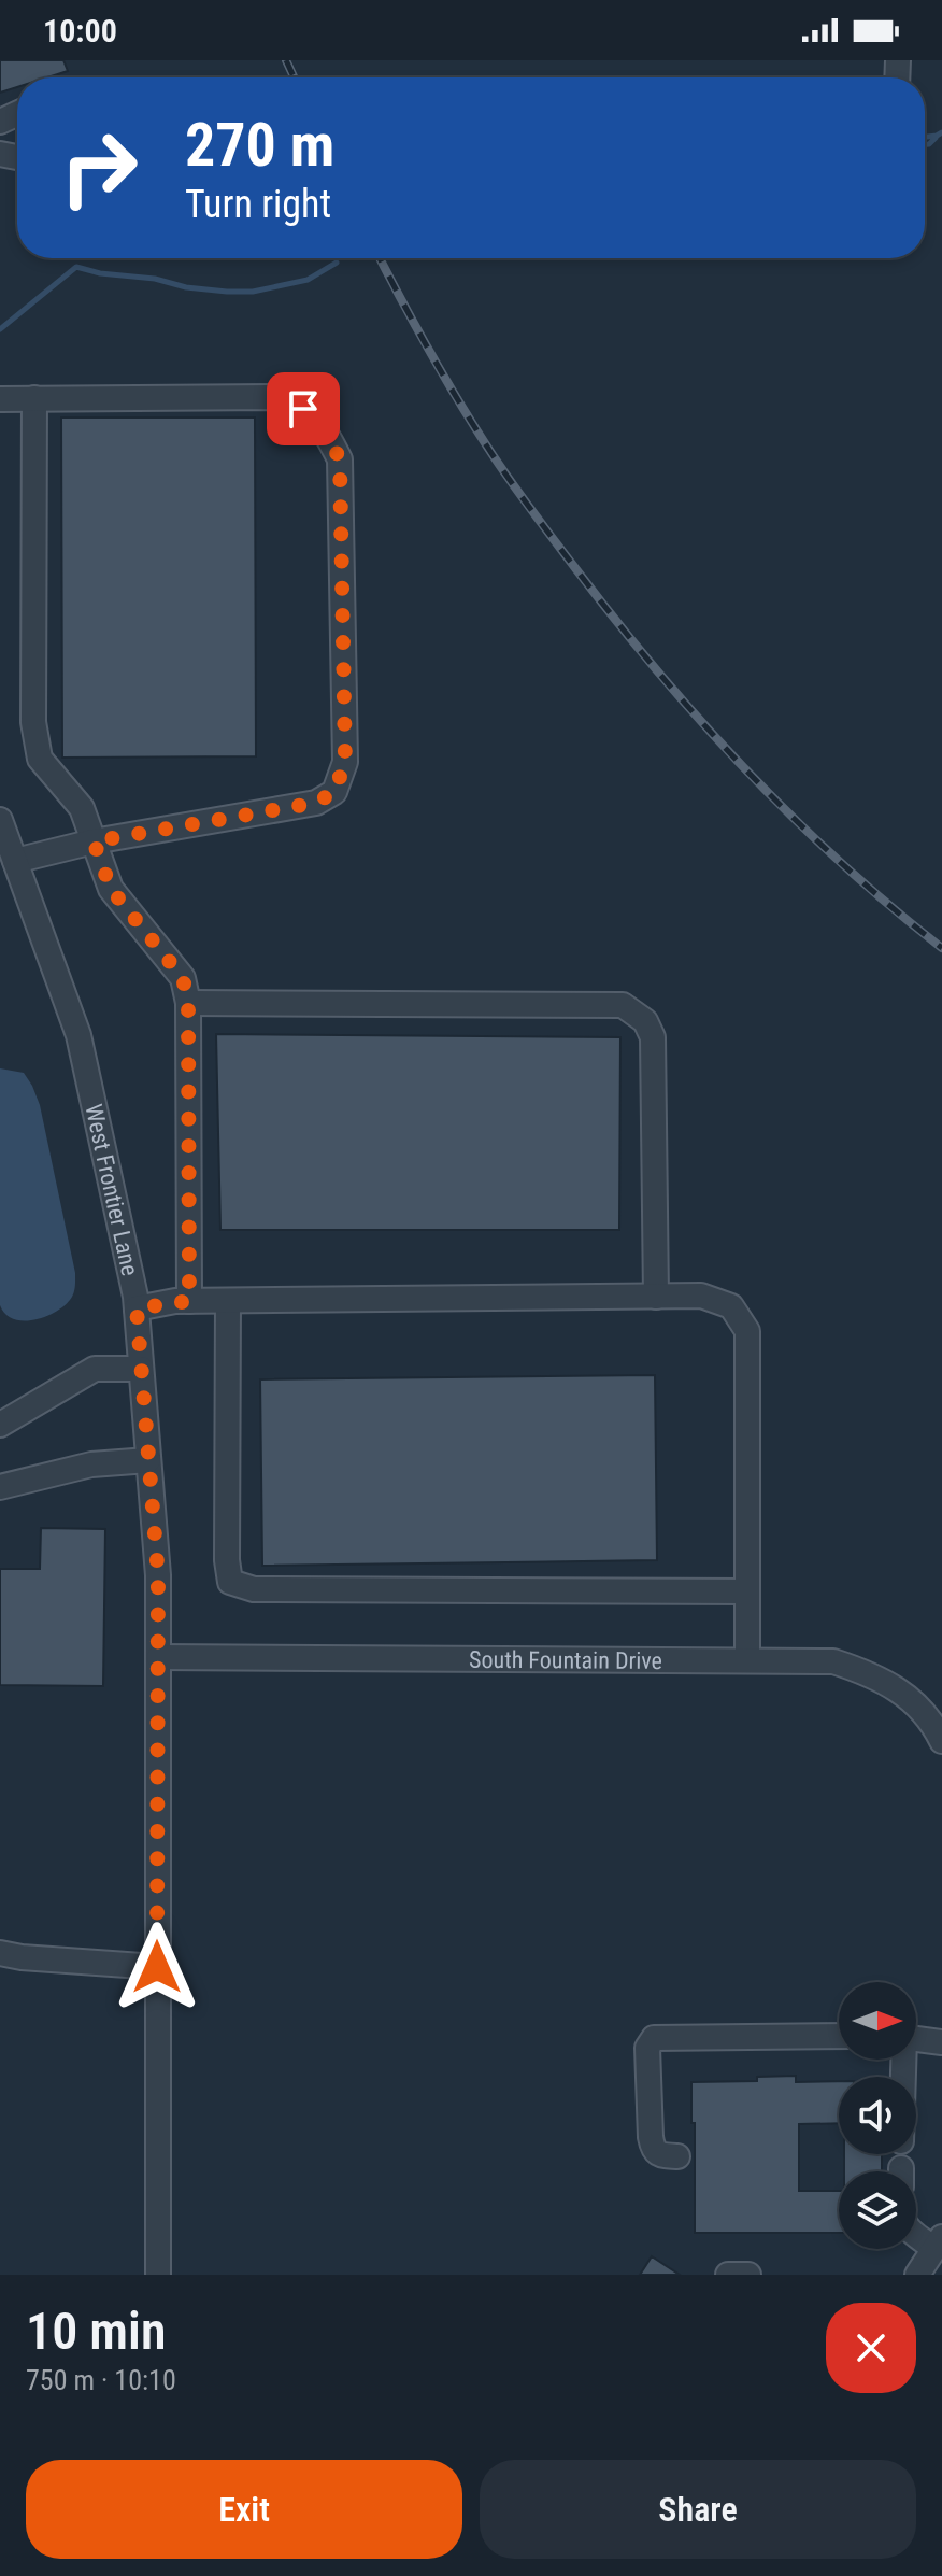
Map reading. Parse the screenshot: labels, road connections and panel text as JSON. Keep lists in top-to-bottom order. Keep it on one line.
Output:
{"streets":{"street":["West Frontier Lane","South Fountain Drive"]},"crossings":[["West Frontier Lane","South Fountain Drive"]],"north":"right","page":{"status":"10:00","turn":["270 m","Turn right"],"heading":["10 min","750 m · 10:10"],"buttons":["Exit","Share"]}}
